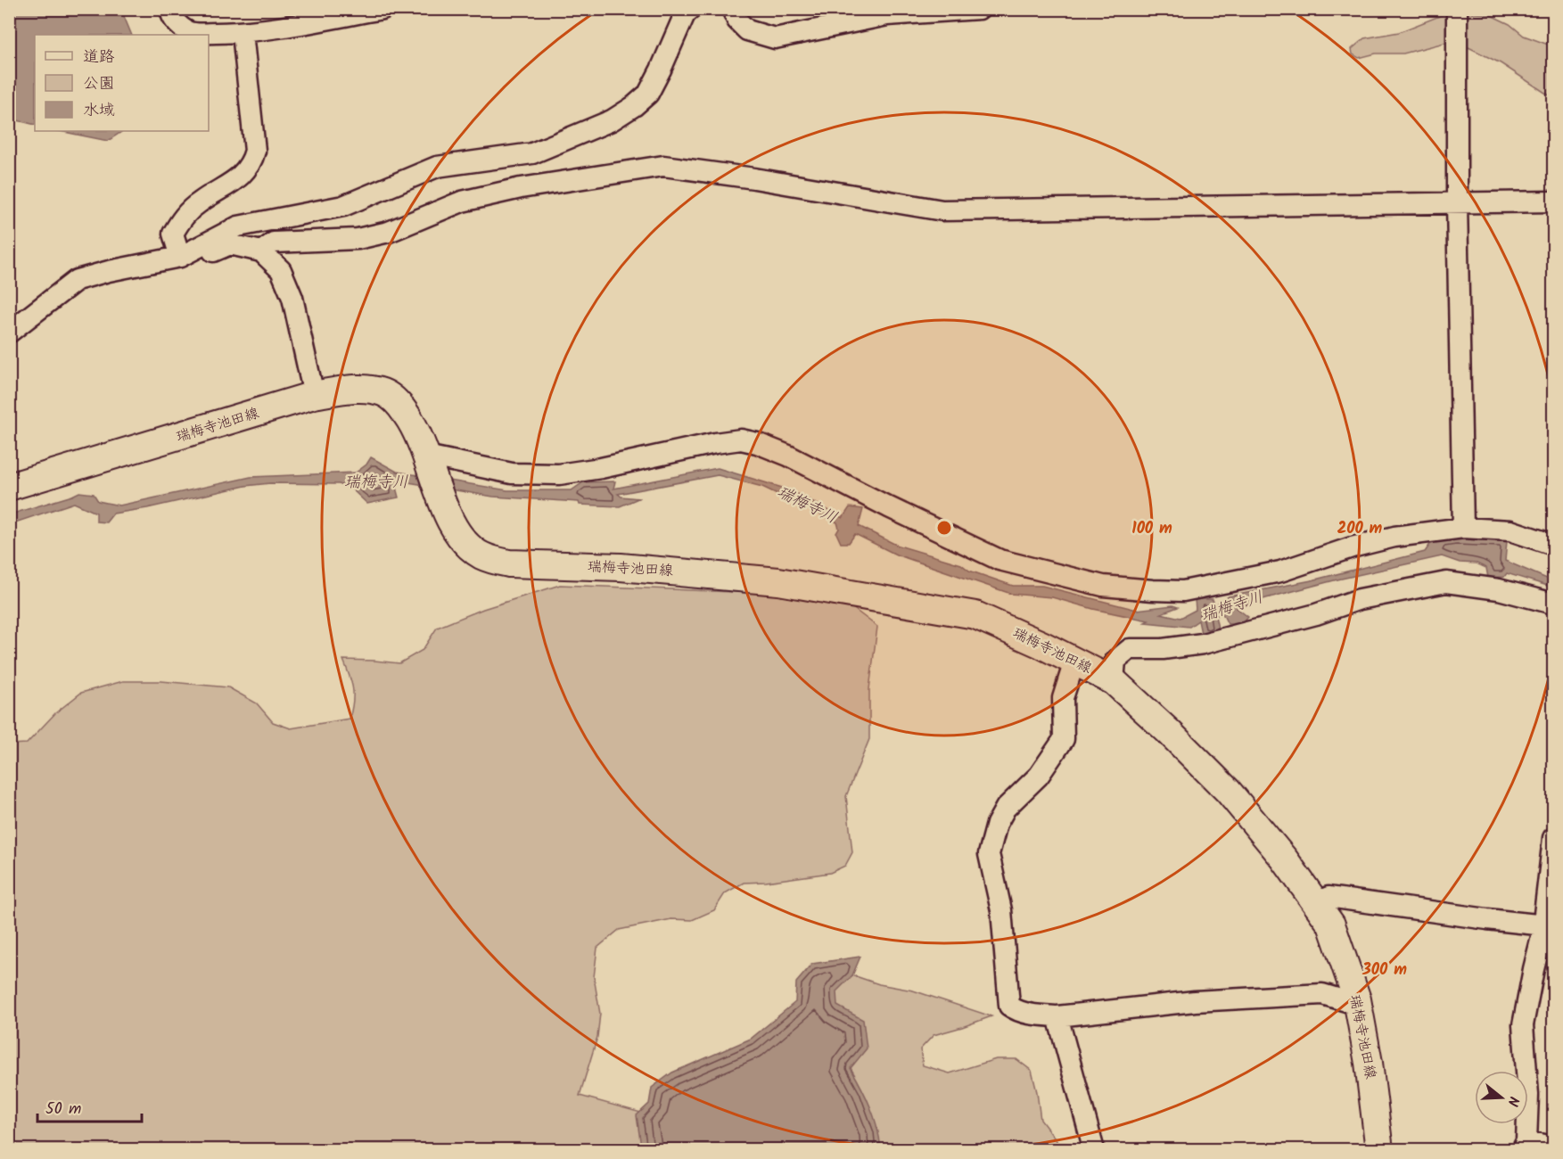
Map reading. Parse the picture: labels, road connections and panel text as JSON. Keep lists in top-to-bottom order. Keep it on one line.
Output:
{"streets":{"main road":["瑞梅寺池田線"]},"water":["瑞梅寺川"],"legend":["道路","公園","水域"],"scale_bar":"50 m","north":"right","rings":["100 m","200 m","300 m"]}
